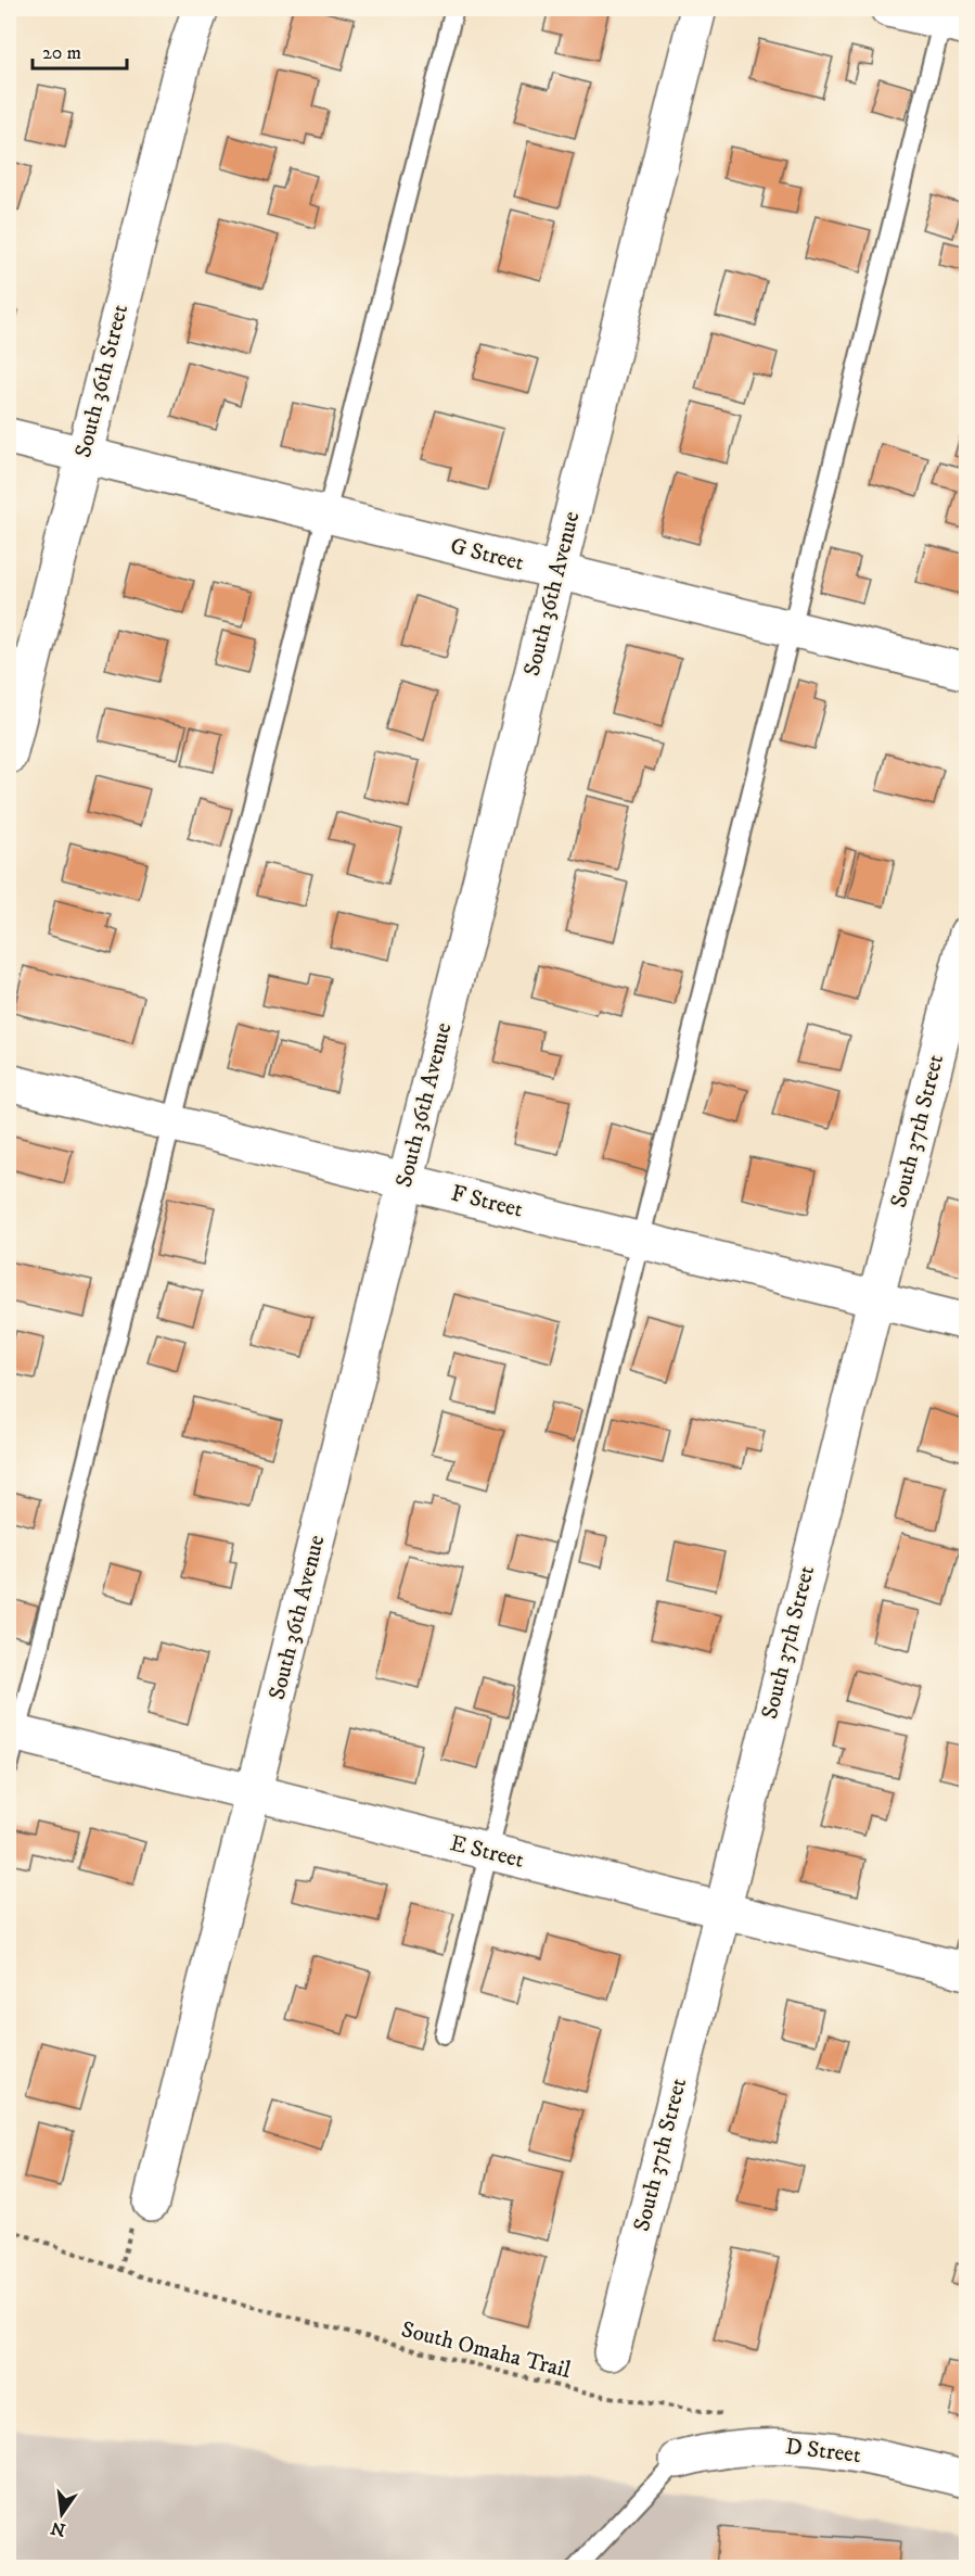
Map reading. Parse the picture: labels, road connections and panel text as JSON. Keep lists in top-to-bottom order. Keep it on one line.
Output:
{"streets":{"street":["South 36th Street","G Street","South 36th Avenue","South 37th Street","F Street","E Street","D Street"],"path":["South Omaha Trail"]},"crossings":[["South 36th Street","G Street"],["G Street","South 36th Avenue"],["South 36th Avenue","F Street"],["South 36th Avenue","E Street"],["South 37th Street","F Street"],["South 37th Street","E Street"]],"scale_bar":"20 m","north":"bottom"}
